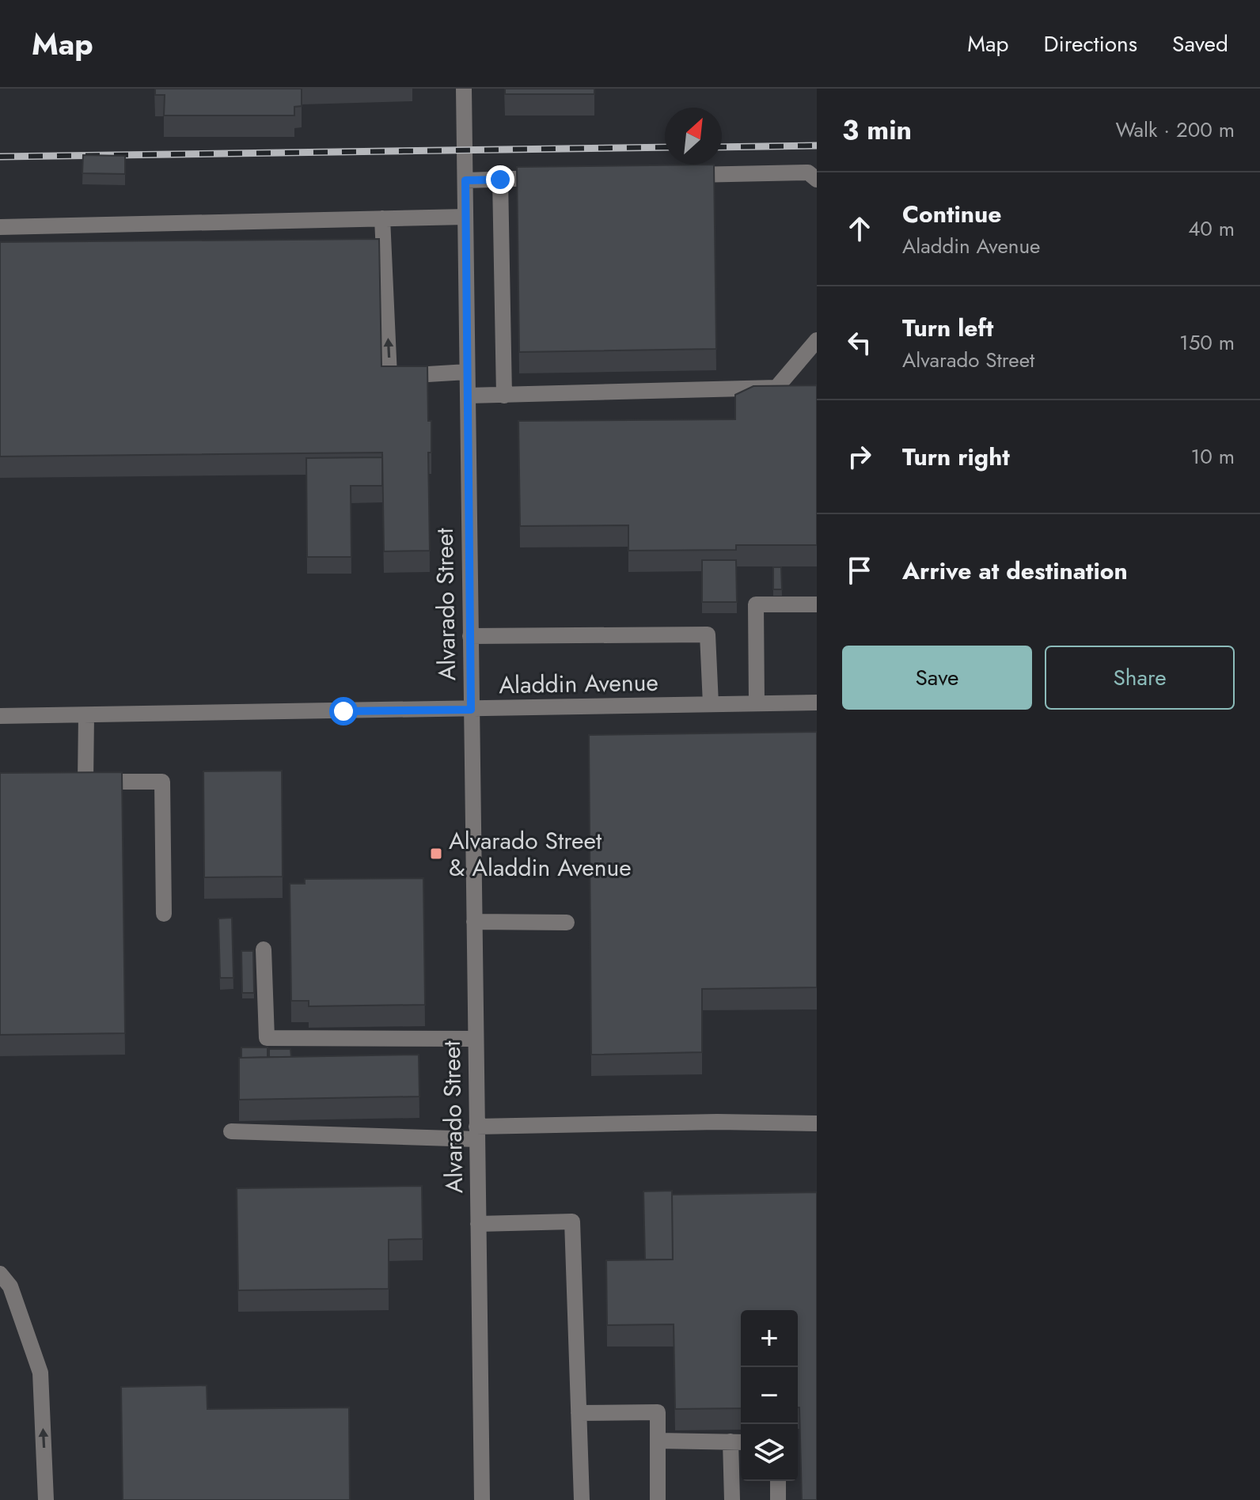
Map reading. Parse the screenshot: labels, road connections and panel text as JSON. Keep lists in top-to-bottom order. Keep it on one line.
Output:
{"streets":{"street":["Alvarado Street","Aladdin Avenue"]},"crossings":[["Alvarado Street","Aladdin Avenue"]],"places":{"transit":["Alvarado Street & Aladdin Avenue"]},"north":"top right","page":{"header":"Map","nav":["Map","Directions","Saved"],"heading":["3 min","Walk · 200 m"],"list":[["Continue","Aladdin Avenue","40 m"],["Turn left","Alvarado Street","150 m"],["Turn right","10 m"],"Arrive at destination"],"buttons":["Save","Share"],"map_buttons":["+","−"]}}
